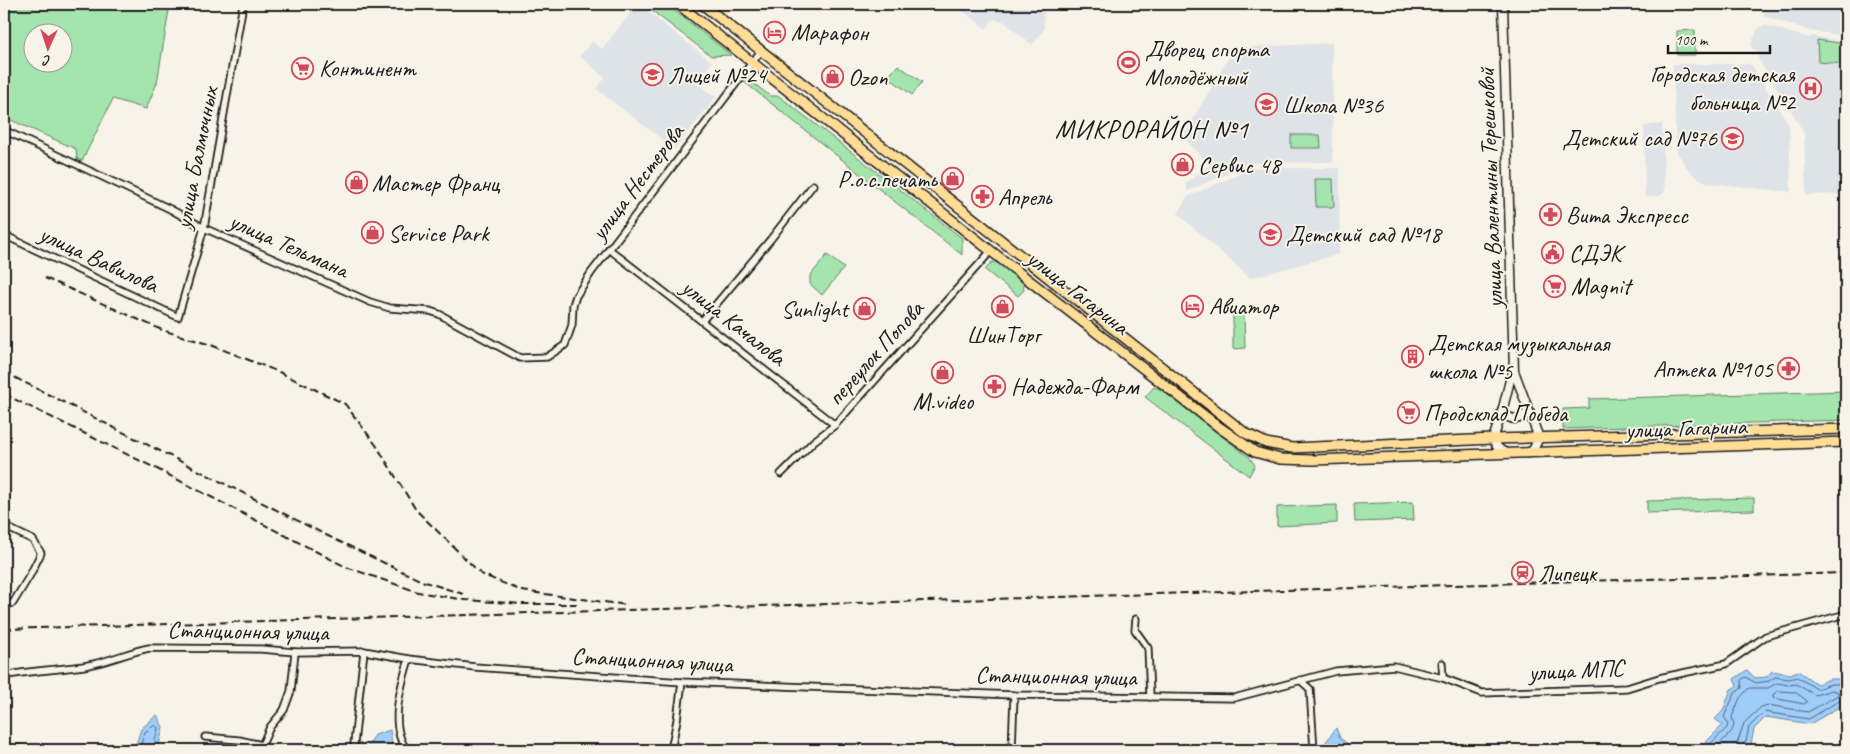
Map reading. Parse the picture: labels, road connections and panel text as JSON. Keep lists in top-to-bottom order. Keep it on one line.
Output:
{"streets":{"main road":["улица Валентины Терешковой","улица Гагарина"],"street":["улица Балмочных","улица Нестерова","улица Тельмана","улица Вавилова","улица Качалова","переулок Попова","Станционная улица","улица МПС"]},"crossings":[["улица Балмочных","улица Тельмана"],["улица Балмочных","улица Вавилова"],["улица Нестерова","улица Тельмана"],["улица Нестерова","улица Гагарина"],["улица Нестерова","улица Качалова"],["улица Валентины Терешковой","улица Гагарина"],["улица Гагарина","переулок Попова"],["улица Качалова","переулок Попова"],["Станционная улица","улица МПС"]],"districts":["МИКРОРАЙОН №1"],"places":{"hotel":["Марафон","Авиатор"],"sports":["Дворец спорта Молодёжный"],"supermarket":["Континент","Magnit","Продсклад Победа"],"school or university":["Лицей №24","Школа №36","Детский сад №76","Детский сад №18"],"shop":["Ozon","Сервис 48","Р.о.с.печать","Мастер Франц","Service Park","ШинТорг","Sunlight","M.video"],"hospital":["Городская детская больница №2"],"pharmacy":["Апрель","Вита Экспресс","Аптека №105","Надежда-Фарм"],"public building":["СДЭК"],"building":["Детская музыкальная школа №5"],"station":["Липецк"]},"scale_bar":"100 m","north":"bottom"}
